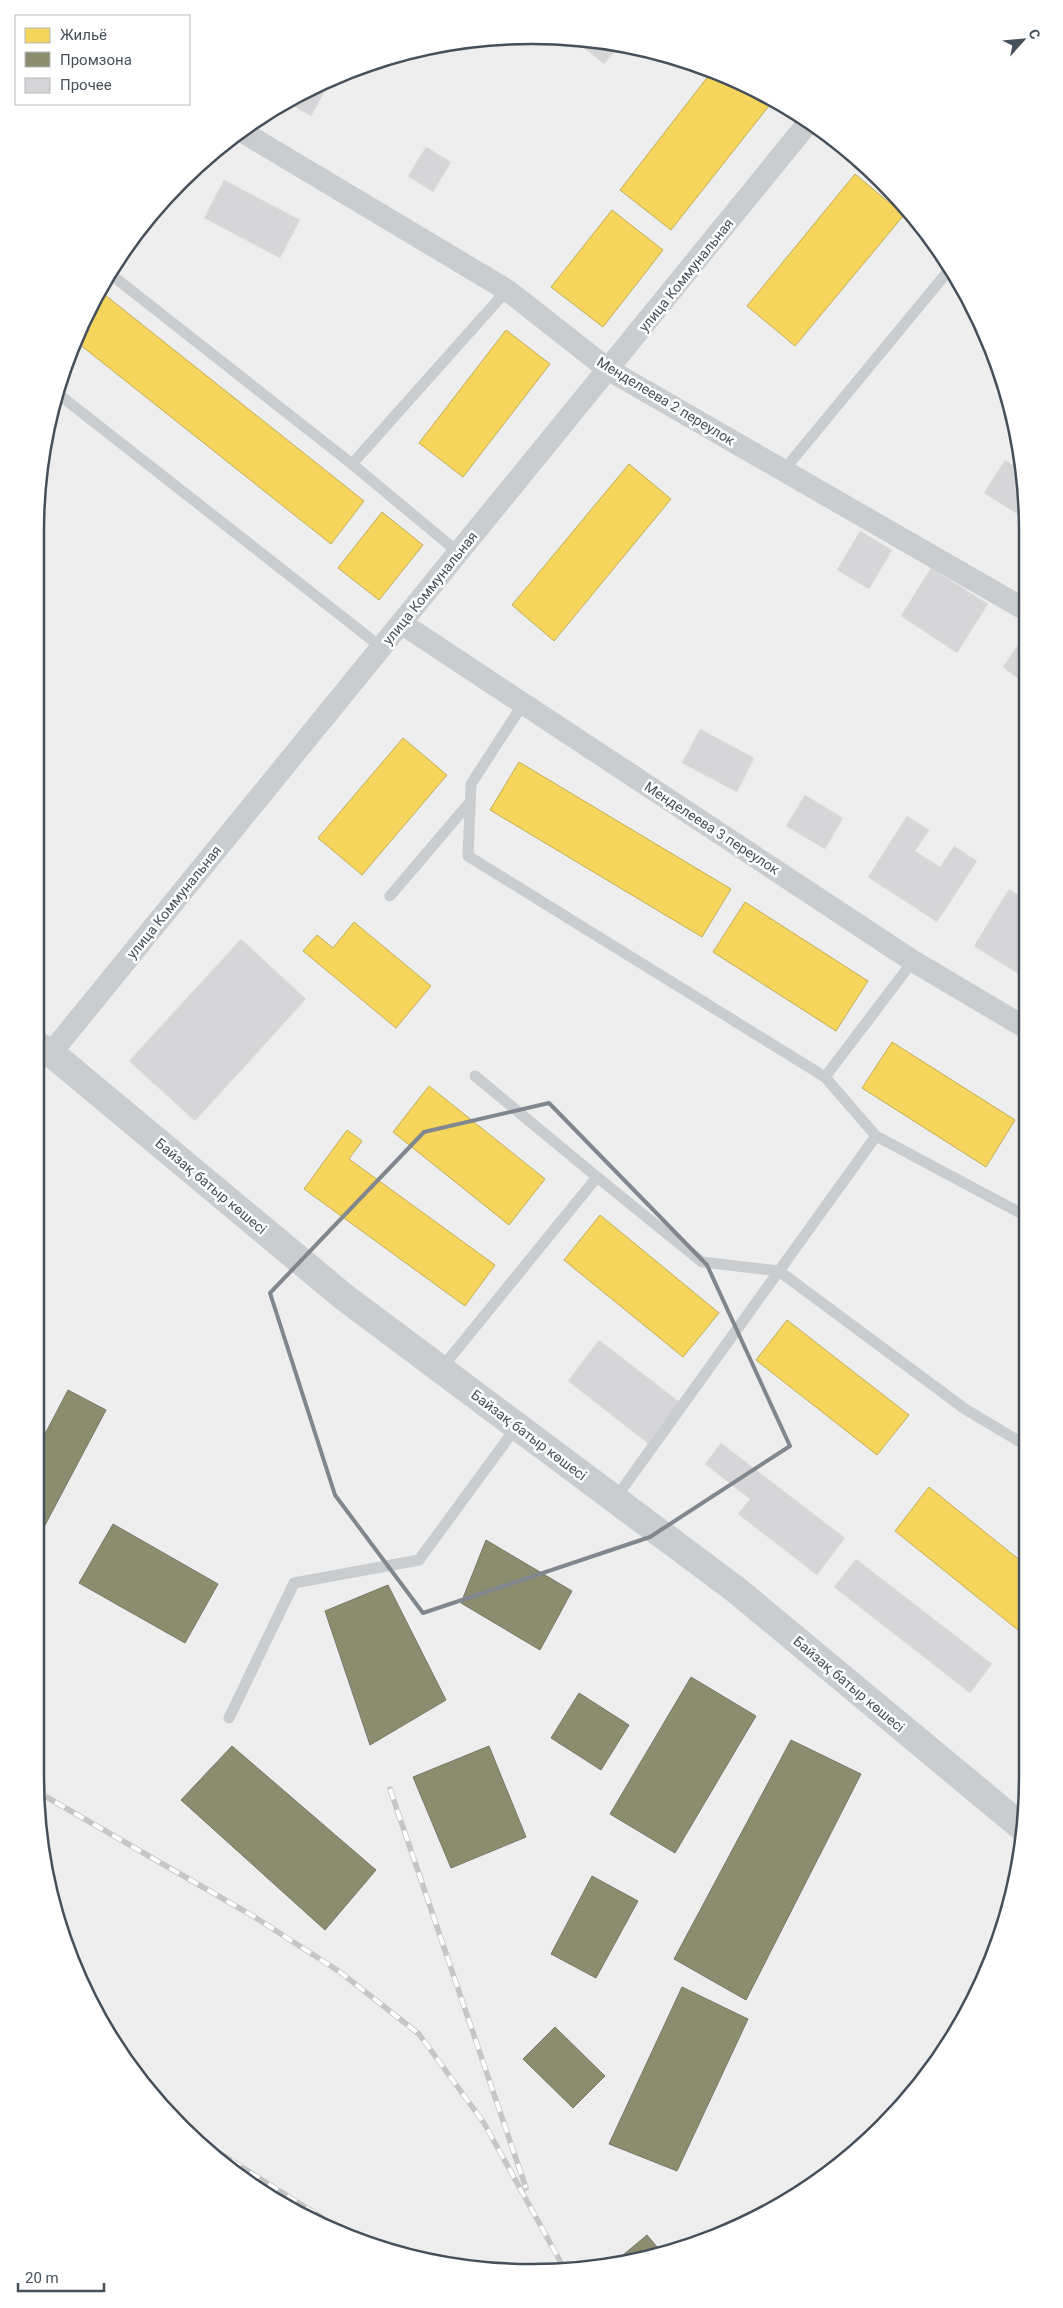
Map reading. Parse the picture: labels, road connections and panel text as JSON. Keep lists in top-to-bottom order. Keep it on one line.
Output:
{"streets":{"main road":["Байзақ батыр көшесі"],"street":["улица Коммунальная","Менделеева 2 переулок","Менделеева 3 переулок"]},"crossings":[["улица Коммунальная","Менделеева 2 переулок"],["улица Коммунальная","Менделеева 3 переулок"]],"legend":["Жильё","Промзона","Прочее"],"scale_bar":"20 m","north":"top right"}
